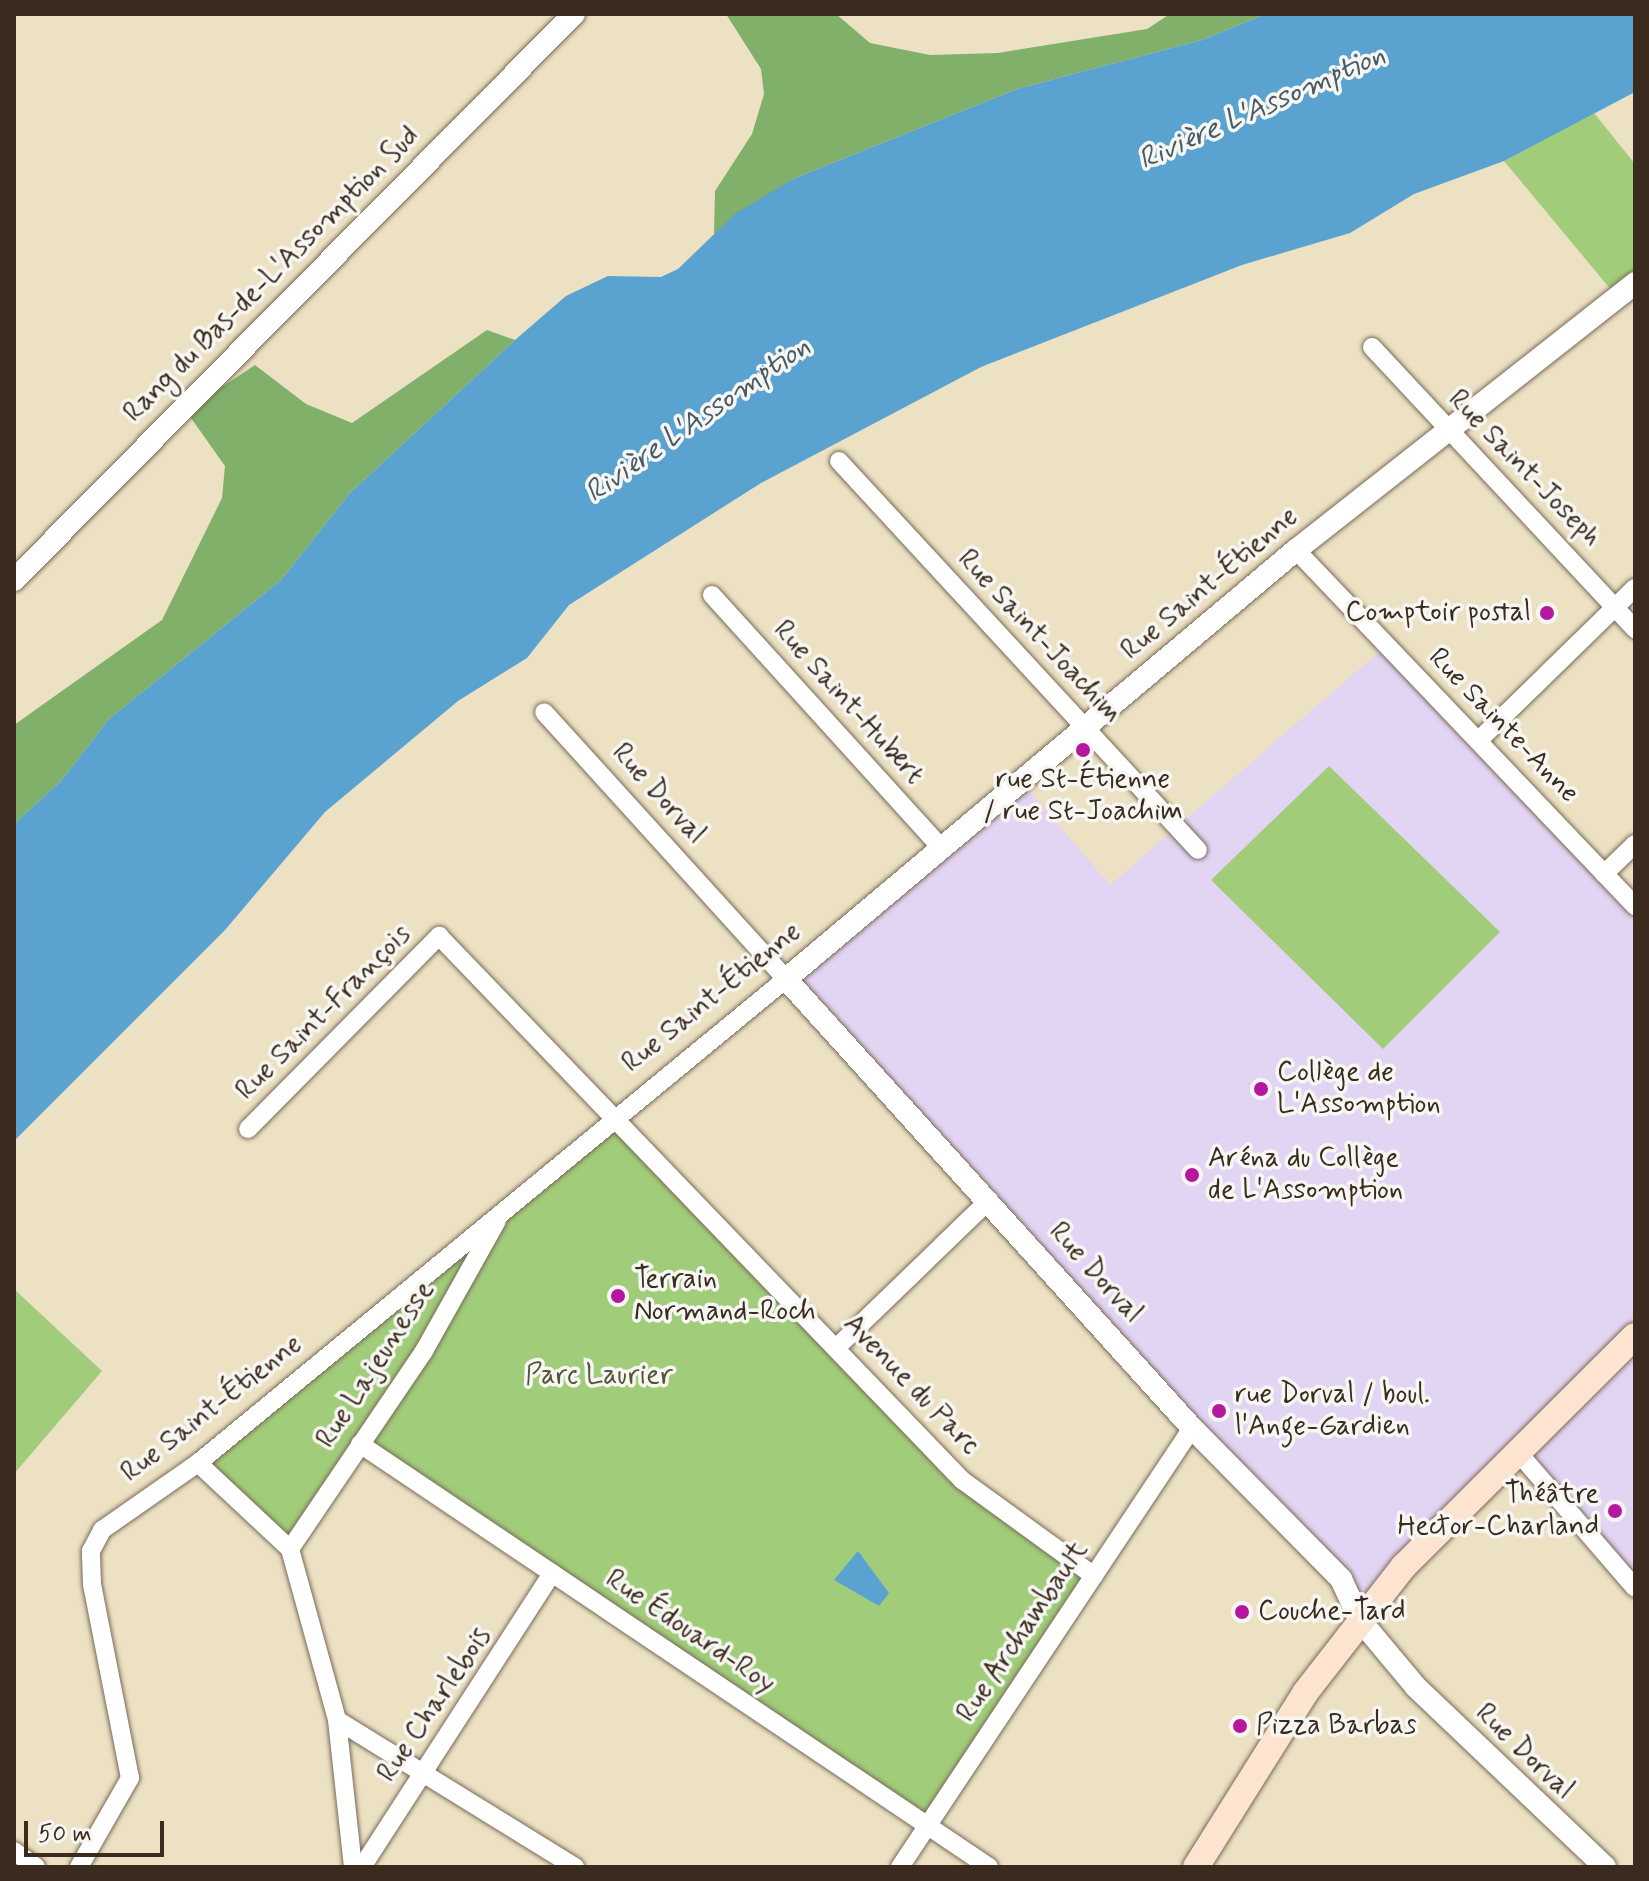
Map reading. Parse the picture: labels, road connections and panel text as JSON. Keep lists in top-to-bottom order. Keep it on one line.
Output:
{"streets":{"street":["Rang du Bas-de-L'Assomption Sud","Rue Saint-Joseph","Rue Saint-Étienne","Rue Saint-Joachim","Rue Saint-Hubert","Rue Sainte-Anne","Rue Dorval","Rue Saint-François","Rue Lajeunesse","Avenue du Parc","Rue Édouard-Roy","Rue Archambault","Rue Charlebois"]},"crossings":[["Rue Saint-Joseph","Rue Saint-Étienne"],["Rue Saint-Étienne","Rue Saint-Joachim"],["Rue Saint-Étienne","Rue Saint-Hubert"],["Rue Saint-Étienne","Rue Sainte-Anne"],["Rue Saint-Étienne","Rue Dorval"],["Rue Saint-Étienne","Rue Lajeunesse"],["Rue Saint-Étienne","Avenue du Parc"],["Rue Dorval","Rue Archambault"],["Rue Saint-François","Avenue du Parc"],["Rue Lajeunesse","Rue Édouard-Roy"],["Avenue du Parc","Rue Archambault"],["Rue Édouard-Roy","Rue Archambault"],["Rue Édouard-Roy","Rue Charlebois"]],"water":["Rivière L'Assomption"],"parks":["Parc Laurier"],"places":["Comptoir postal","rue St-Étienne / rue St-Joachim","Collège de L'Assomption","Aréna du Collège de L'Assomption","Terrain Normand-Roch","rue Dorval / boul. l'Ange-Gardien","Théâtre Hector-Charland","Couche-Tard","Pizza Barbas"],"scale_bar":"50 m"}
